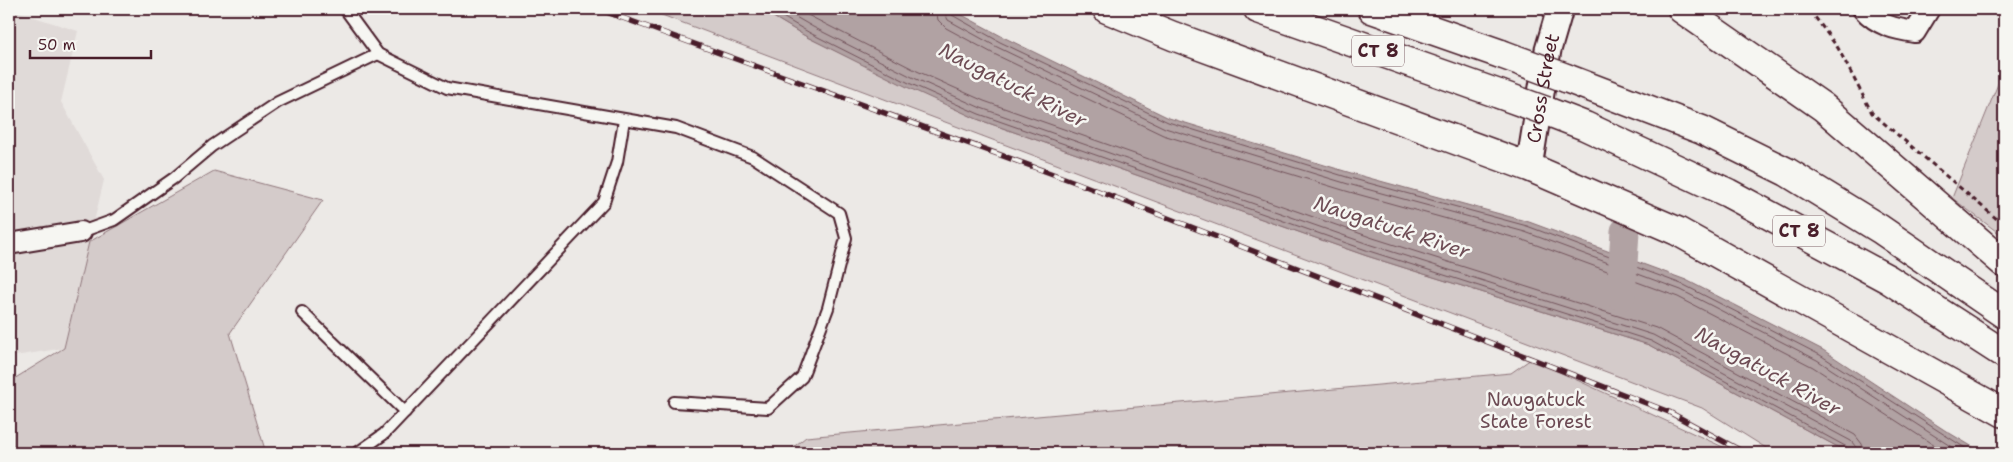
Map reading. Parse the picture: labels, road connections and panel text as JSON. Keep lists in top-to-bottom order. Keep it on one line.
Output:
{"streets":{"highway":["CT 8"],"street":["Cross Street"]},"water":["Naugatuck River"],"parks":["Naugatuck State Forest"],"scale_bar":"50 m"}
